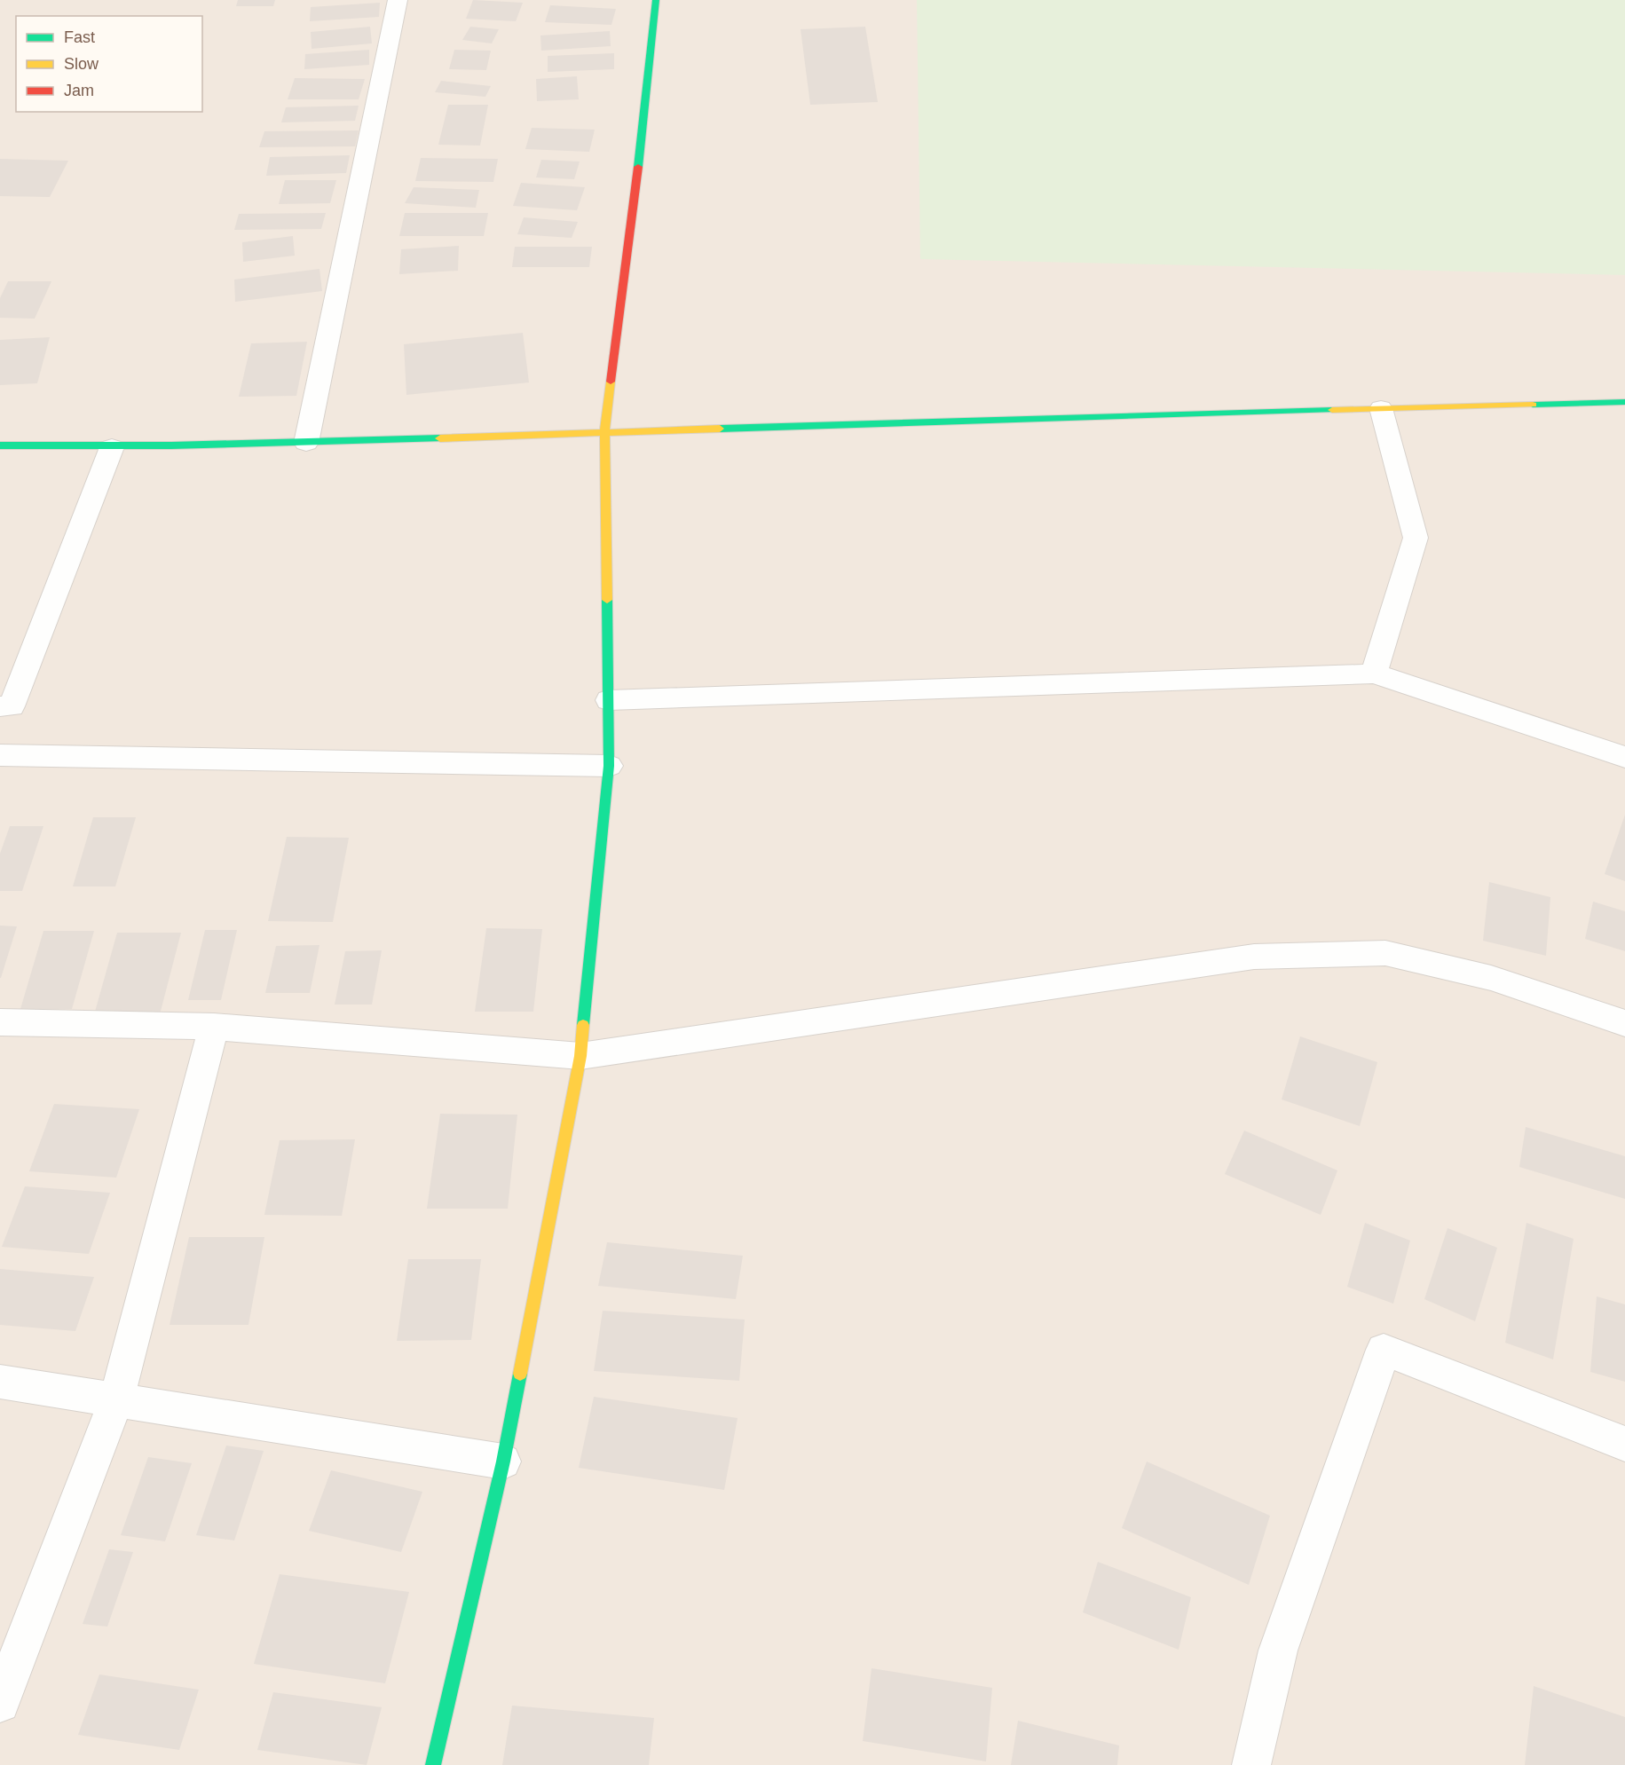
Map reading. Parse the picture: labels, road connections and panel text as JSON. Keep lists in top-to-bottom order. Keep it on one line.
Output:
{"legend":["Fast","Slow","Jam"]}
